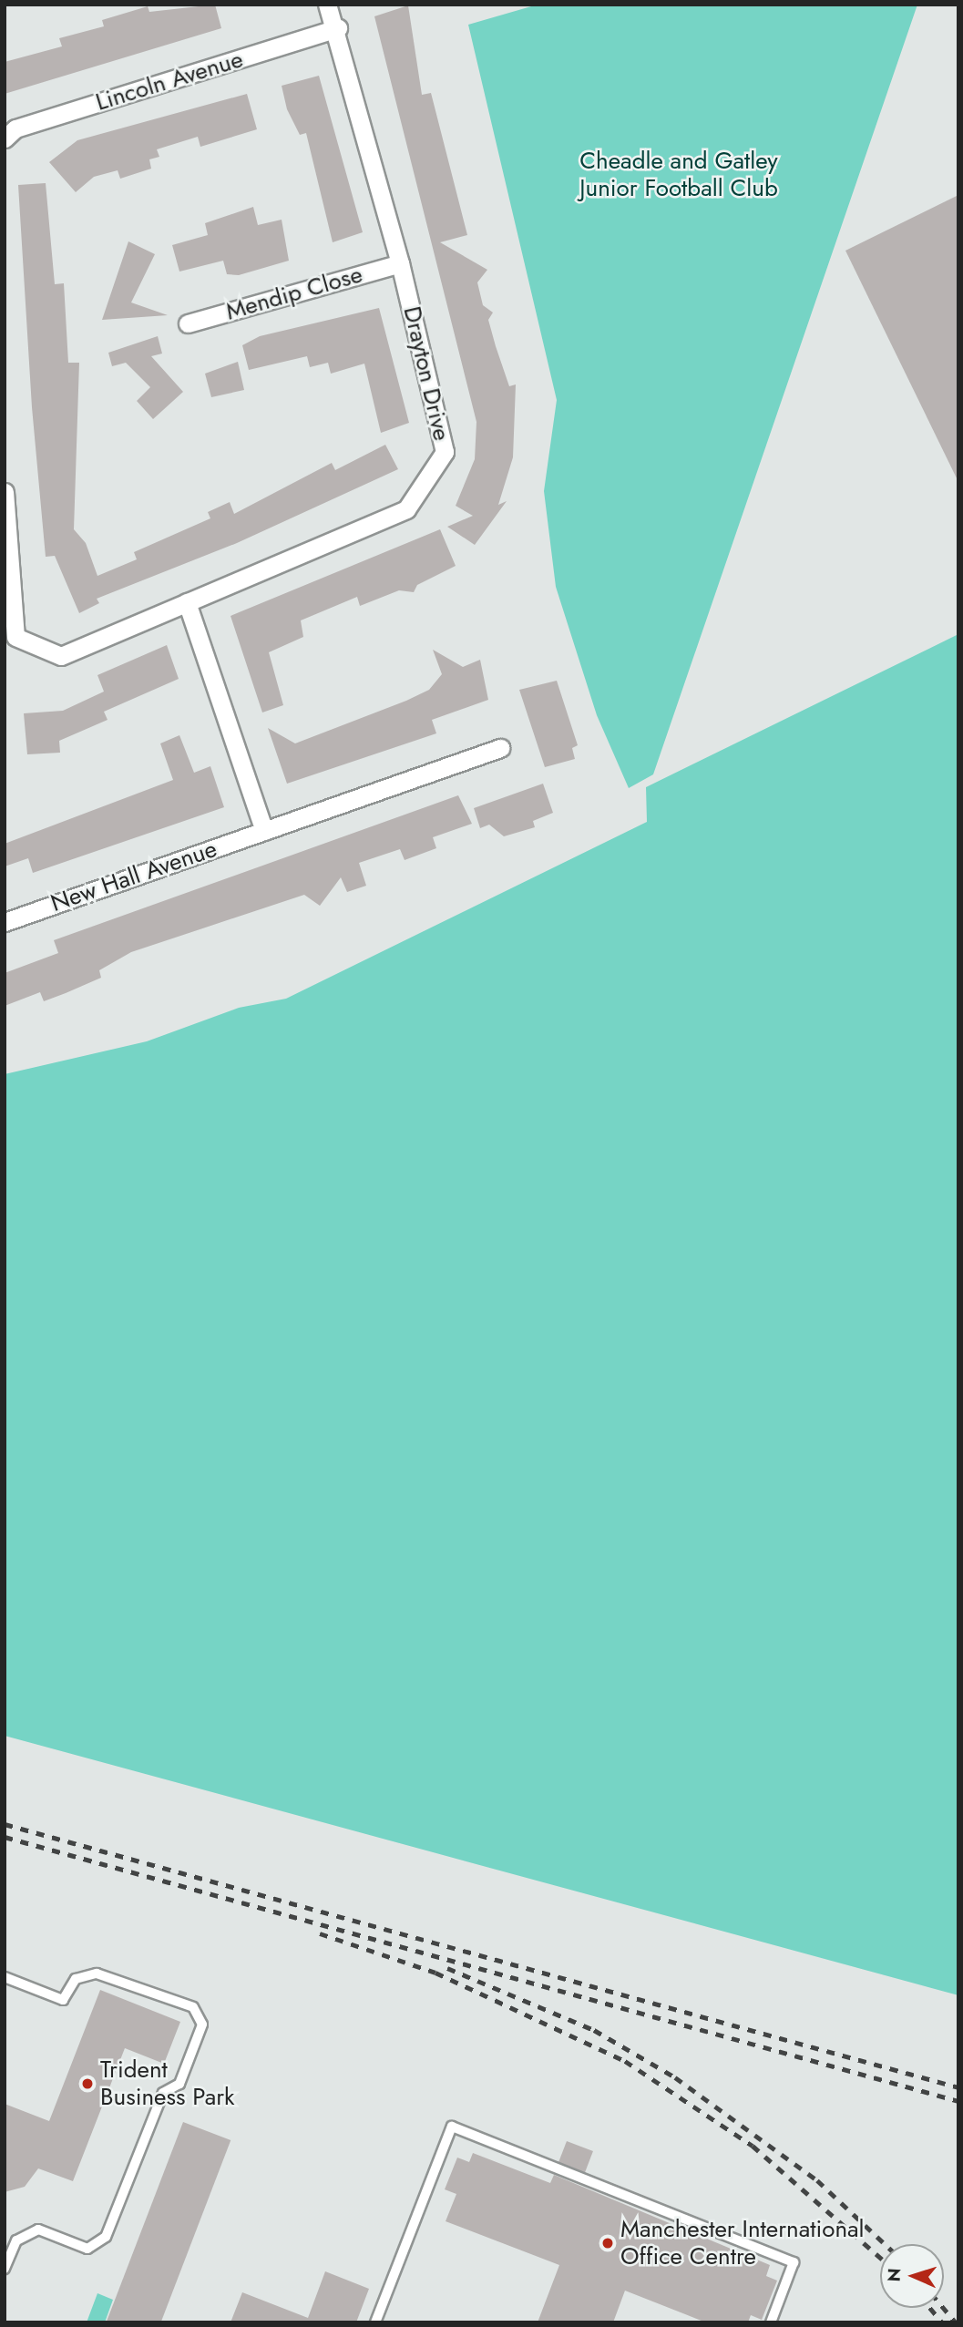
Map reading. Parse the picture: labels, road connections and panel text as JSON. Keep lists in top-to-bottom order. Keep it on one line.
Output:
{"streets":{"street":["Lincoln Avenue","Mendip Close","Drayton Drive","New Hall Avenue"]},"crossings":[["Lincoln Avenue","Drayton Drive"],["Mendip Close","Drayton Drive"]],"parks":["Cheadle and Gatley Junior Football Club"],"places":["Trident Business Park","Manchester International Office Centre"],"north":"left"}
